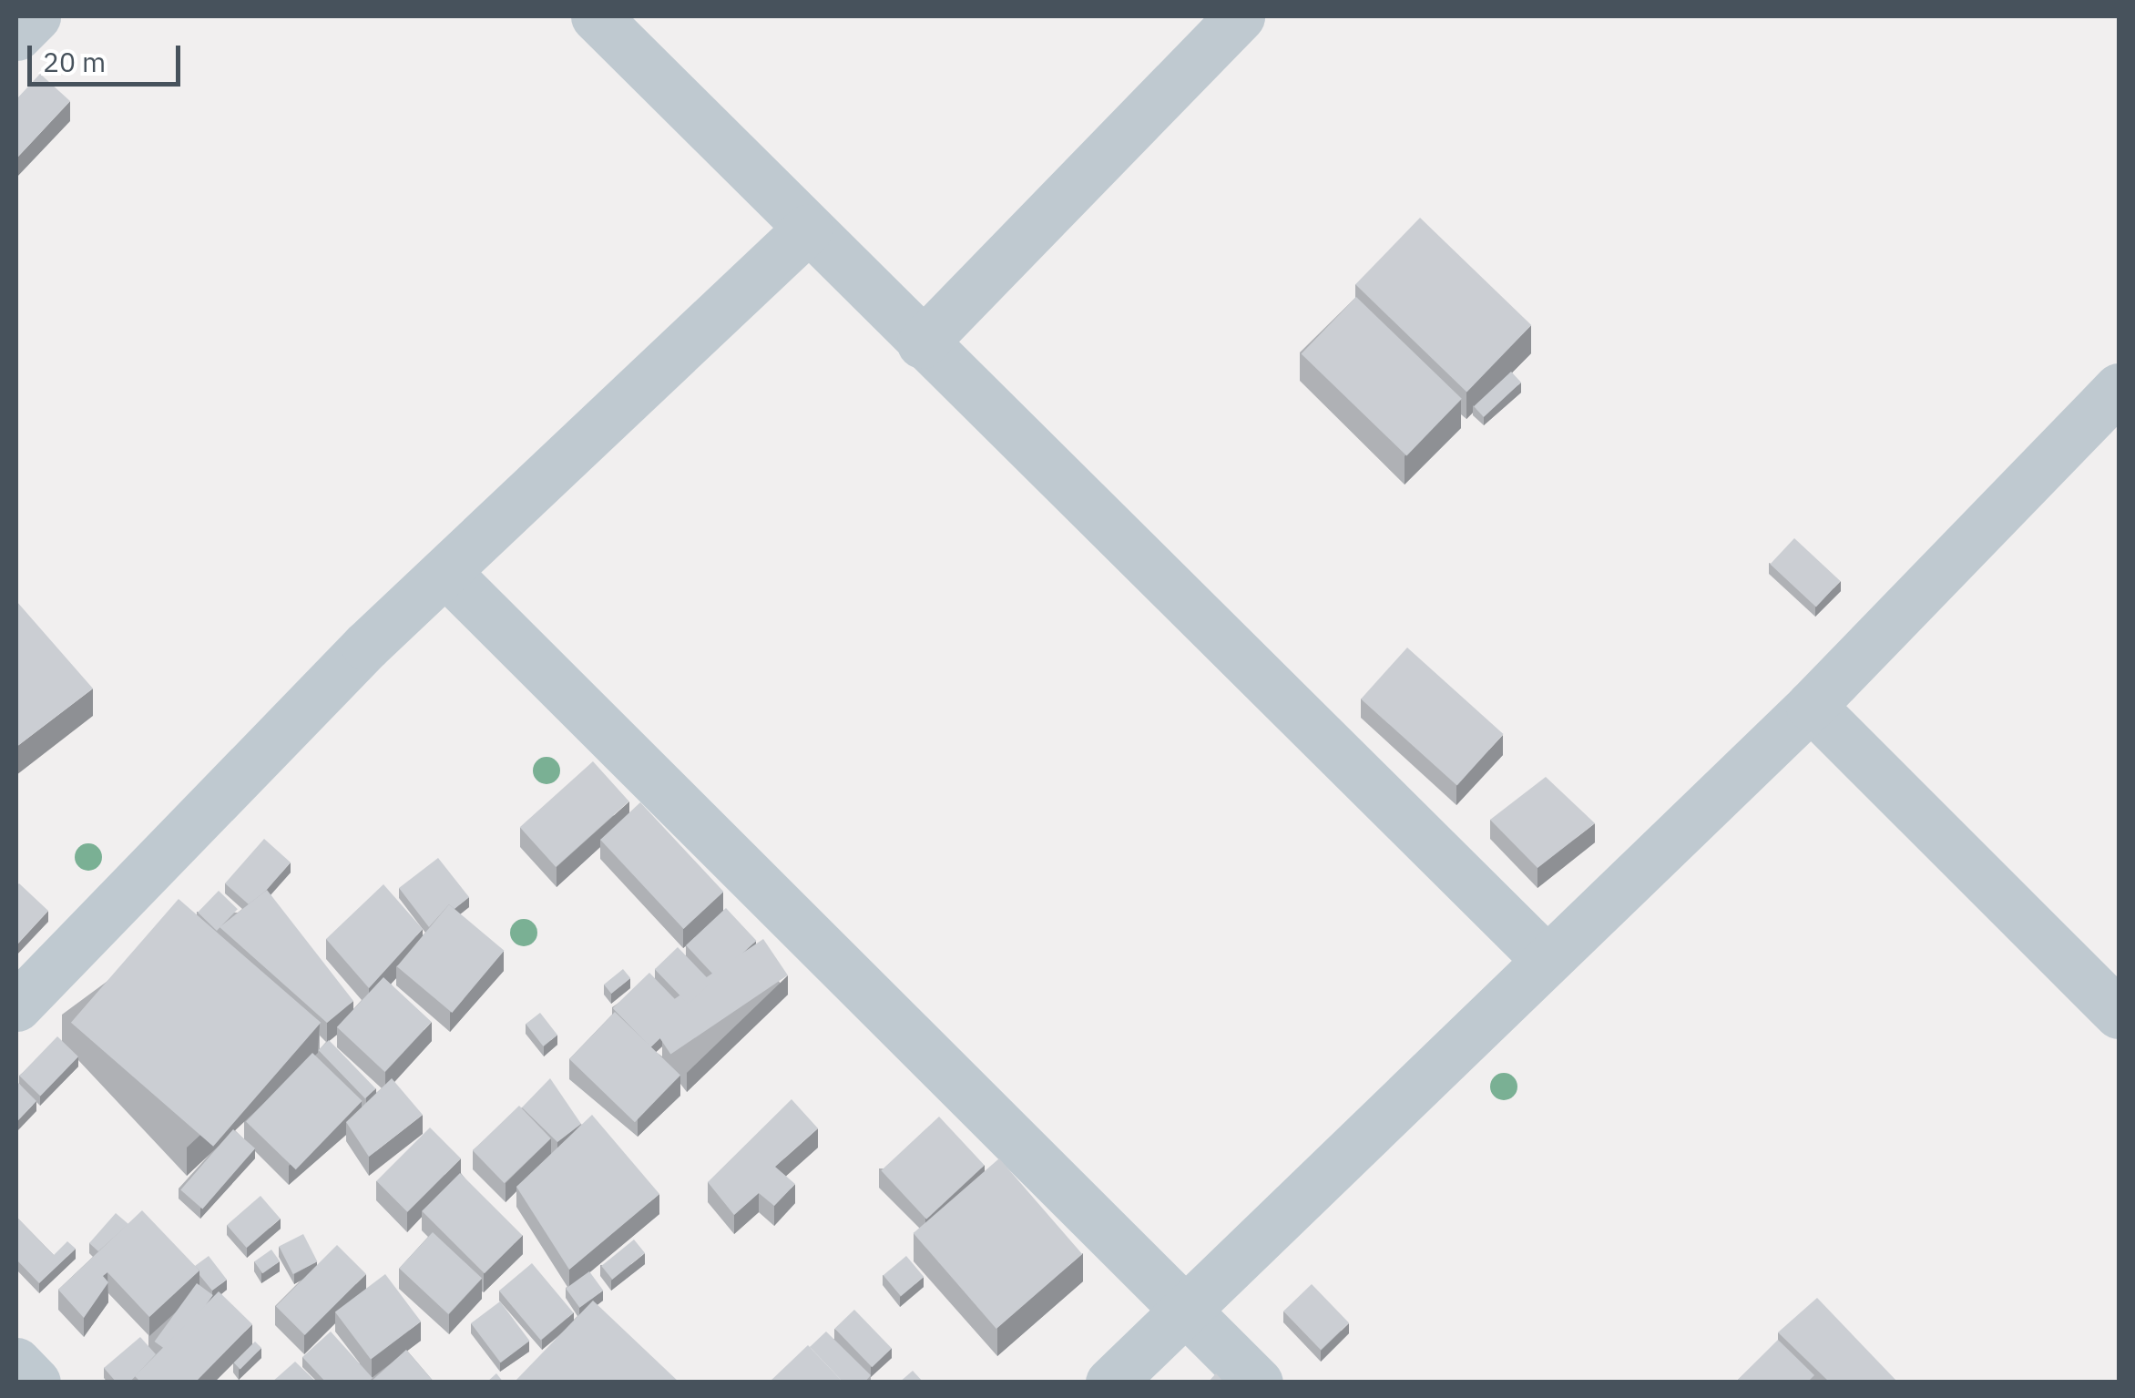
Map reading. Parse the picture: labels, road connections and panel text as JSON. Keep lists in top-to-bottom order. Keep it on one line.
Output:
{"scale_bar":"20 m"}
